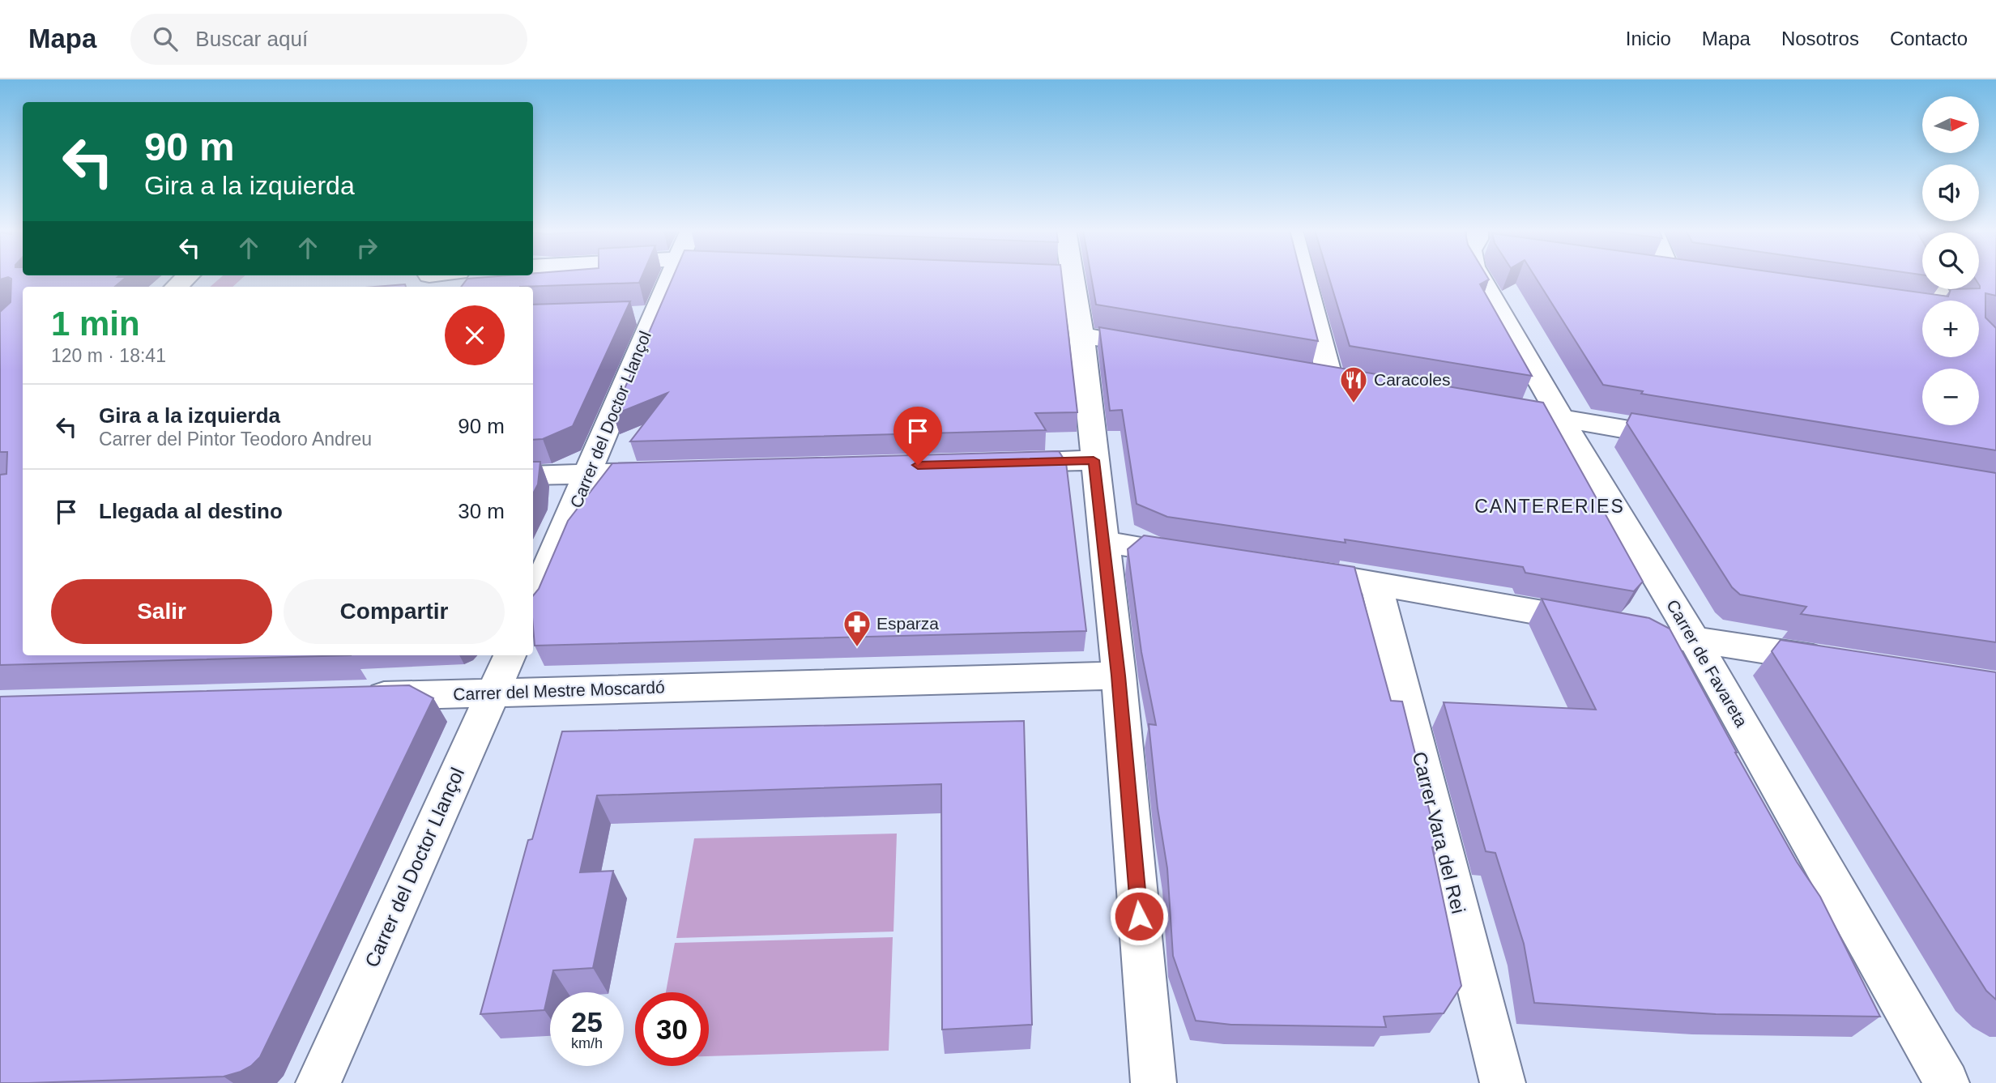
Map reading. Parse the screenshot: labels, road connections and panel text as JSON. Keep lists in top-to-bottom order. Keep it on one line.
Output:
{"streets":{"street":["Carrer del Doctor Llançol","Carrer de Favareta","Carrer del Mestre Moscardó","Carrer Vara del Rei"]},"crossings":[["Carrer del Doctor Llançol","Carrer del Mestre Moscardó"]],"districts":["CANTERERIES"],"places":{"restaurant":["Caracoles"],"pharmacy":["Esparza"]},"north":"right","page":{"header":"Mapa","search":"Buscar aquí","nav":["Inicio","Mapa","Nosotros","Contacto"],"map_buttons":["+","−"],"turn":["90 m","Gira a la izquierda"],"heading":["1 min","120 m · 18:41"],"list":[{"name":"Gira a la izquierda","note":"Carrer del Pintor Teodoro Andreu","value":"90 m"},{"name":"Llegada al destino","value":"30 m"}],"buttons":["Salir","Compartir"],"speed":"25 km/h","limit":"30"}}
